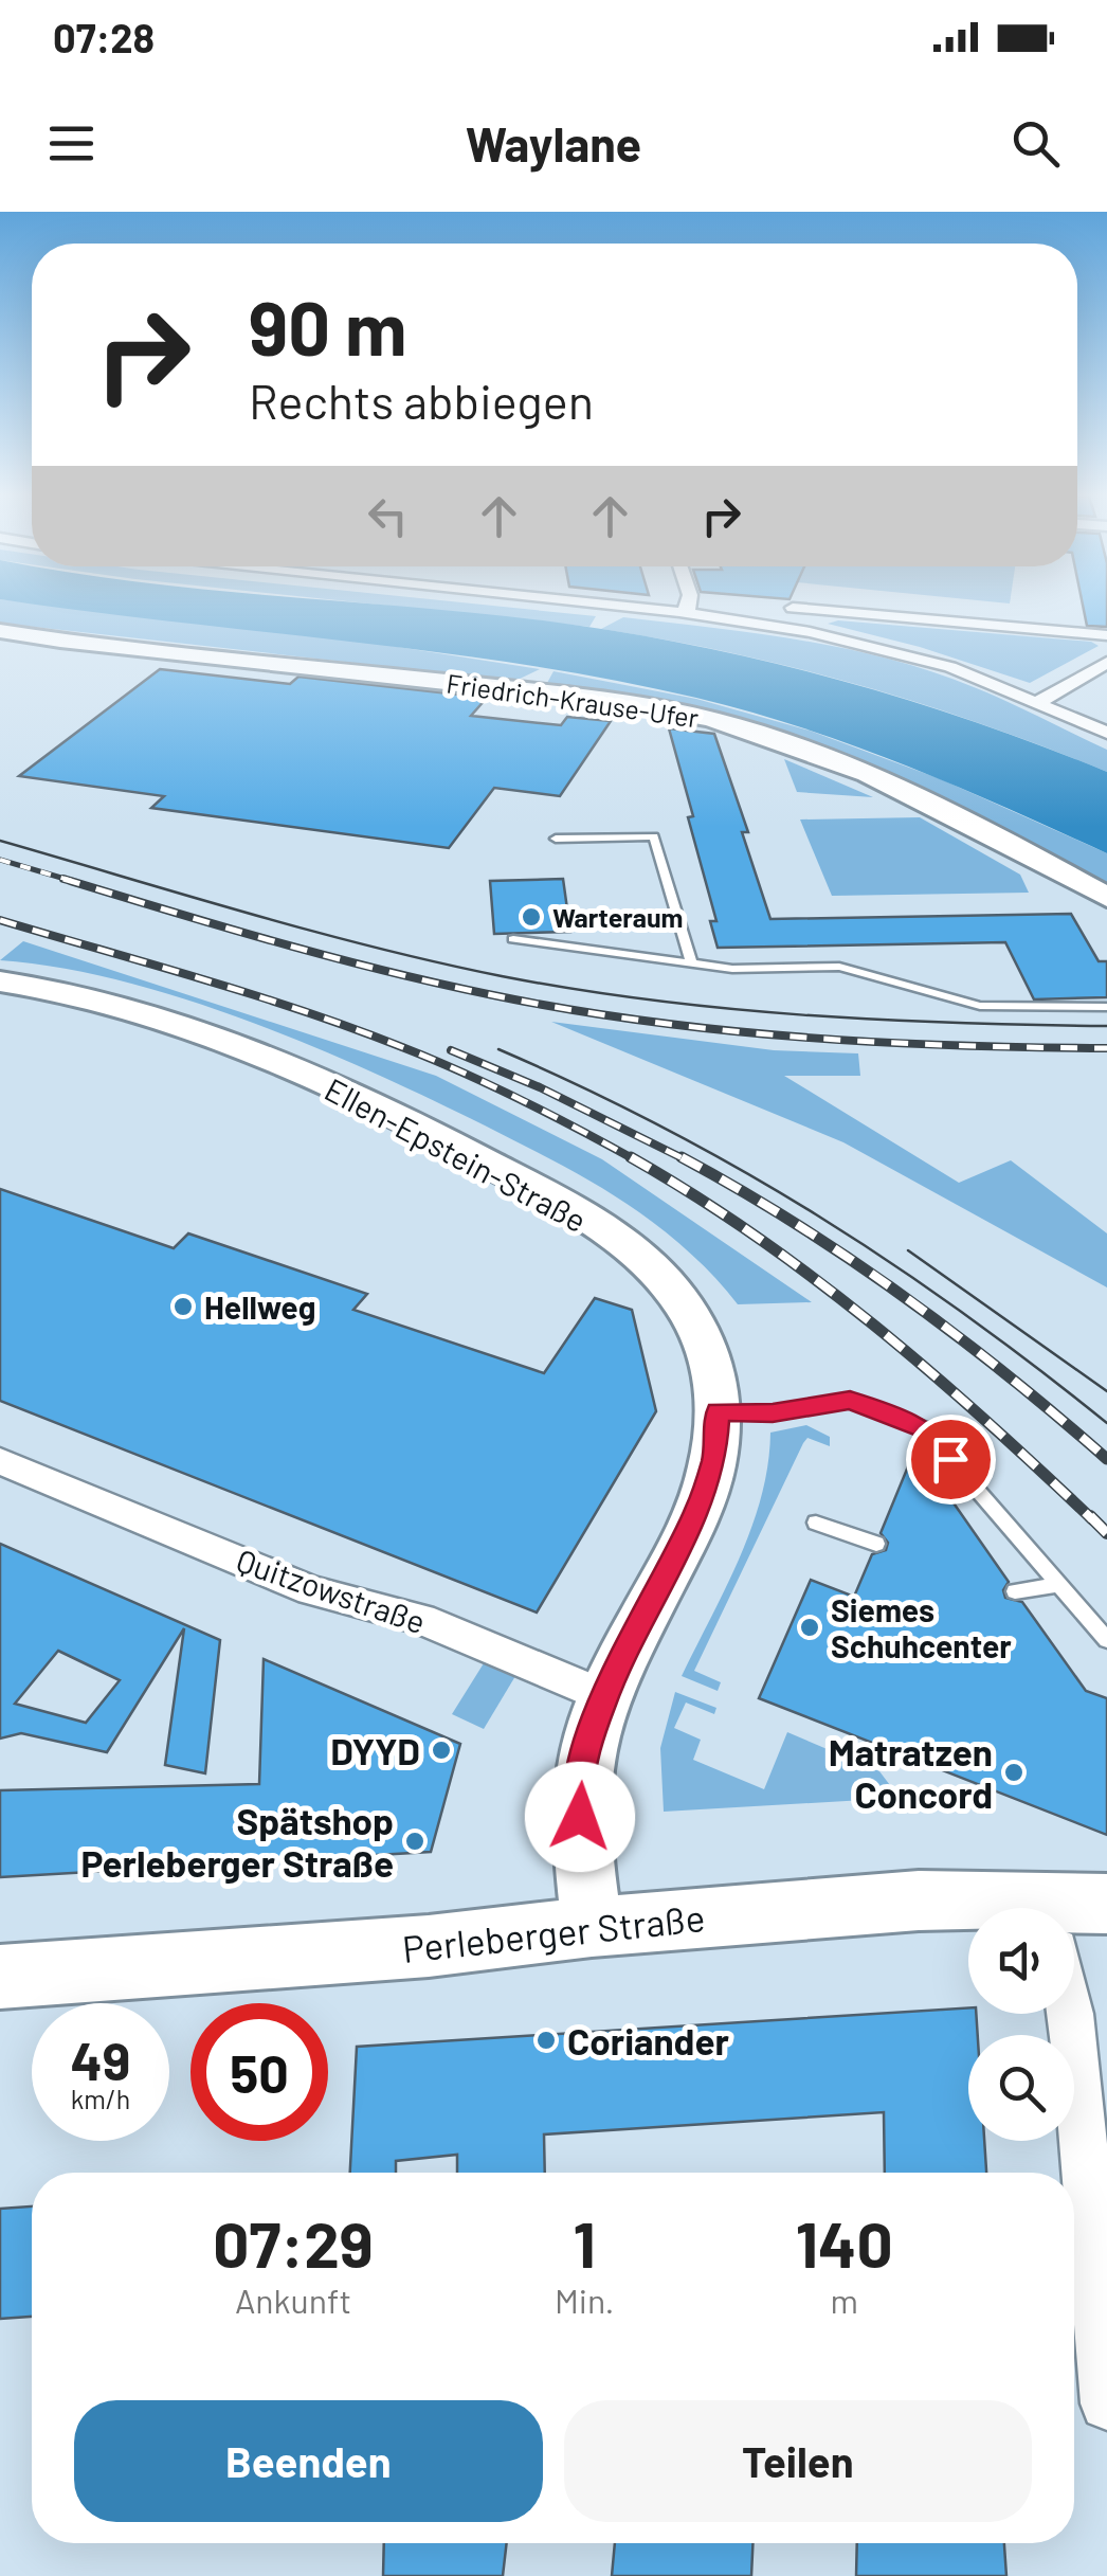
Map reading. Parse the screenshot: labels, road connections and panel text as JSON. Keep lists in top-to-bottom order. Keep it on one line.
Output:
{"streets":{"main road":["Friedrich-Krause-Ufer","Ellen-Epstein-Straße","Perleberger Straße"],"street":["Quitzowstraße"]},"crossings":[["Ellen-Epstein-Straße","Quitzowstraße"],["Ellen-Epstein-Straße","Perleberger Straße"]],"places":["Warteraum","Hellweg","Siemes Schuhcenter","DYYD","Matratzen Concord","Spätshop Perleberger Straße","Coriander"],"page":{"status":"07:28","header":"Waylane","turn":["90 m","Rechts abbiegen"],"speed":"49 km/h","limit":"50","eta":["07:29","Ankunft","1","Min.","140","m"],"buttons":["Beenden","Teilen"]}}
